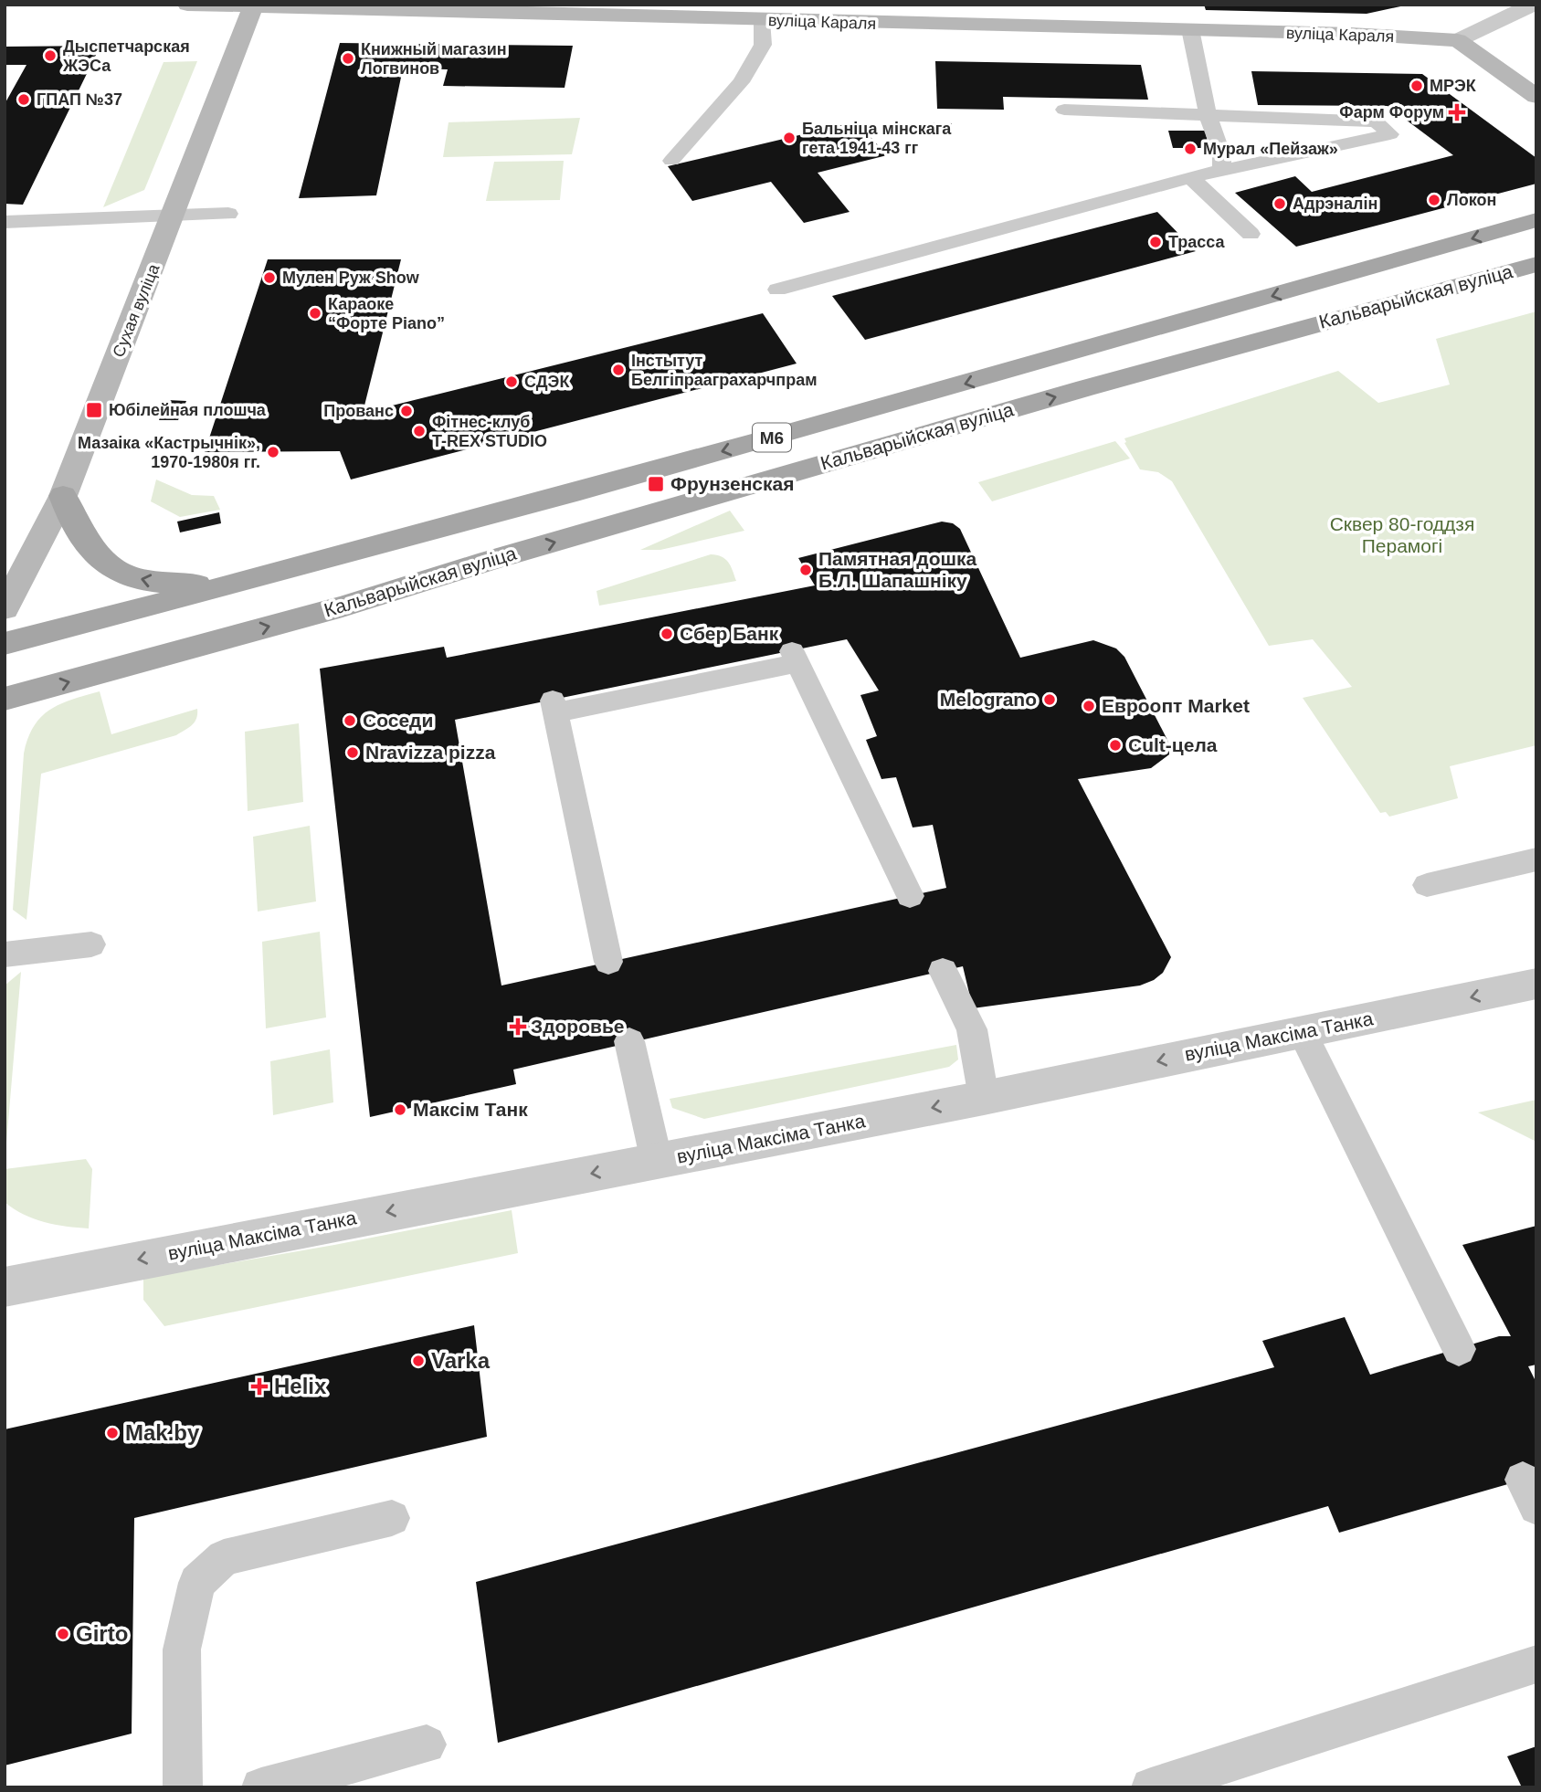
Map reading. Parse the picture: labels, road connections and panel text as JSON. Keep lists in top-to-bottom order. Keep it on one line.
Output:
{"streets":{"main road":["вуліца Караля","Кальварыйская вуліца","Сухая вуліца","М6"],"street":["вуліца Максіма Танка"]},"crossings":[["вуліца Караля","Сухая вуліца"]],"one_way":["вуліца Максіма Танка"],"parks":["Сквер 80-годдзя Перамогі"],"places":{"other":["Дыспетчарская ЖЭСа","Книжный магазин Логвинов","МРЭК","ГПАП №37","Бальніца мінскага гета 1941-43 гг","Мурал «Пейзаж»","Локон","Адрэналін","Трасса","Мулен Руж Show","Караоке “Форте Piano”","Інстытут Белгіпрааграхарчпрам","СДЭК","Прованс","Фітнес-клуб T-REX STUDIO","Мазаіка «Кастрычнік», 1970-1980я гг.","Памятная дошка Б.Л. Шапашніку","Сбер Банк","Melograno","Евроопт Market","Соседи","Cult-цела","Nravizza pizza","Максім Танк","Varka","Mak.by","Girto"],"health":["Фарм Форум","Здоровье","Helix"],"transit":["Юбілейная плошча","Фрунзенская"]}}
